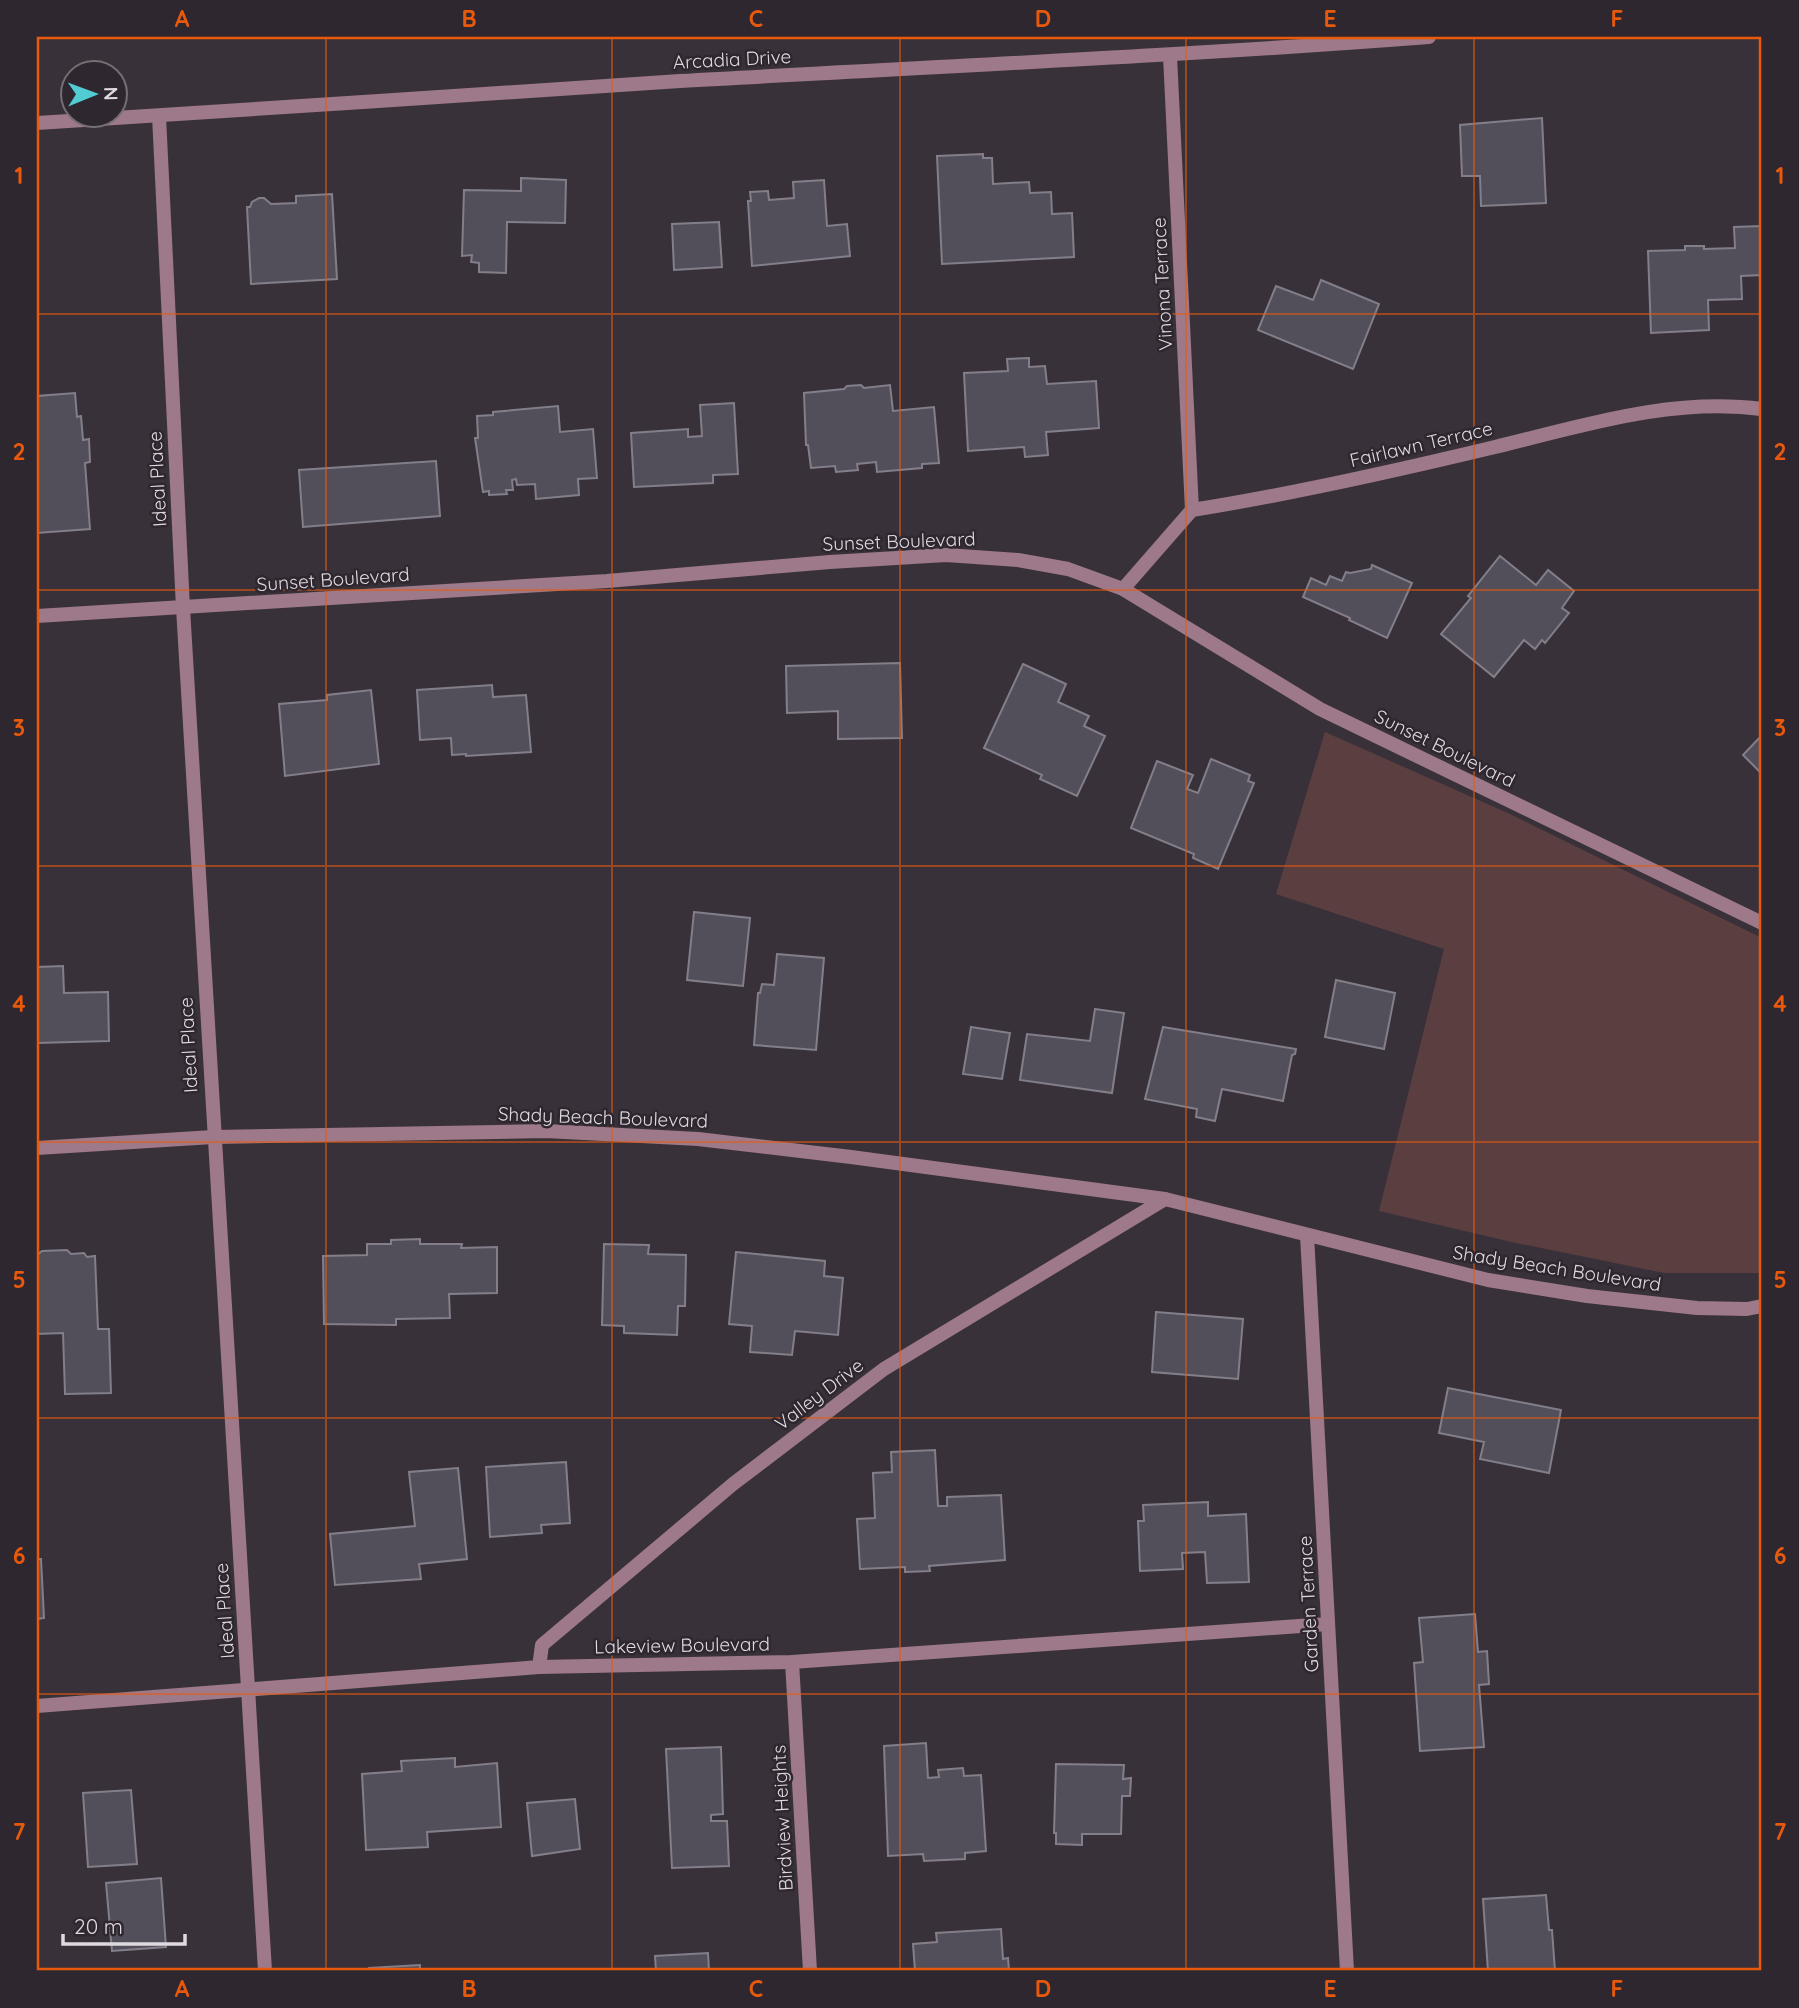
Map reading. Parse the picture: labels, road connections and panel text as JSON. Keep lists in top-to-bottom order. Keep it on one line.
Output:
{"streets":{"street":["Arcadia Drive","Vinona Terrace","Fairlawn Terrace","Ideal Place","Sunset Boulevard","Shady Beach Boulevard","Valley Drive","Garden Terrace","Lakeview Boulevard","Birdview Heights"]},"crossings":[["Arcadia Drive","Vinona Terrace"],["Arcadia Drive","Ideal Place"],["Vinona Terrace","Fairlawn Terrace"],["Ideal Place","Sunset Boulevard"],["Ideal Place","Shady Beach Boulevard"],["Ideal Place","Lakeview Boulevard"],["Shady Beach Boulevard","Valley Drive"],["Shady Beach Boulevard","Garden Terrace"],["Valley Drive","Lakeview Boulevard"],["Garden Terrace","Lakeview Boulevard"],["Lakeview Boulevard","Birdview Heights"]],"scale_bar":"20 m","north":"right","grid":{"columns":["A","B","C","D","E","F"],"rows":["1","2","3","4","5","6","7"]}}
